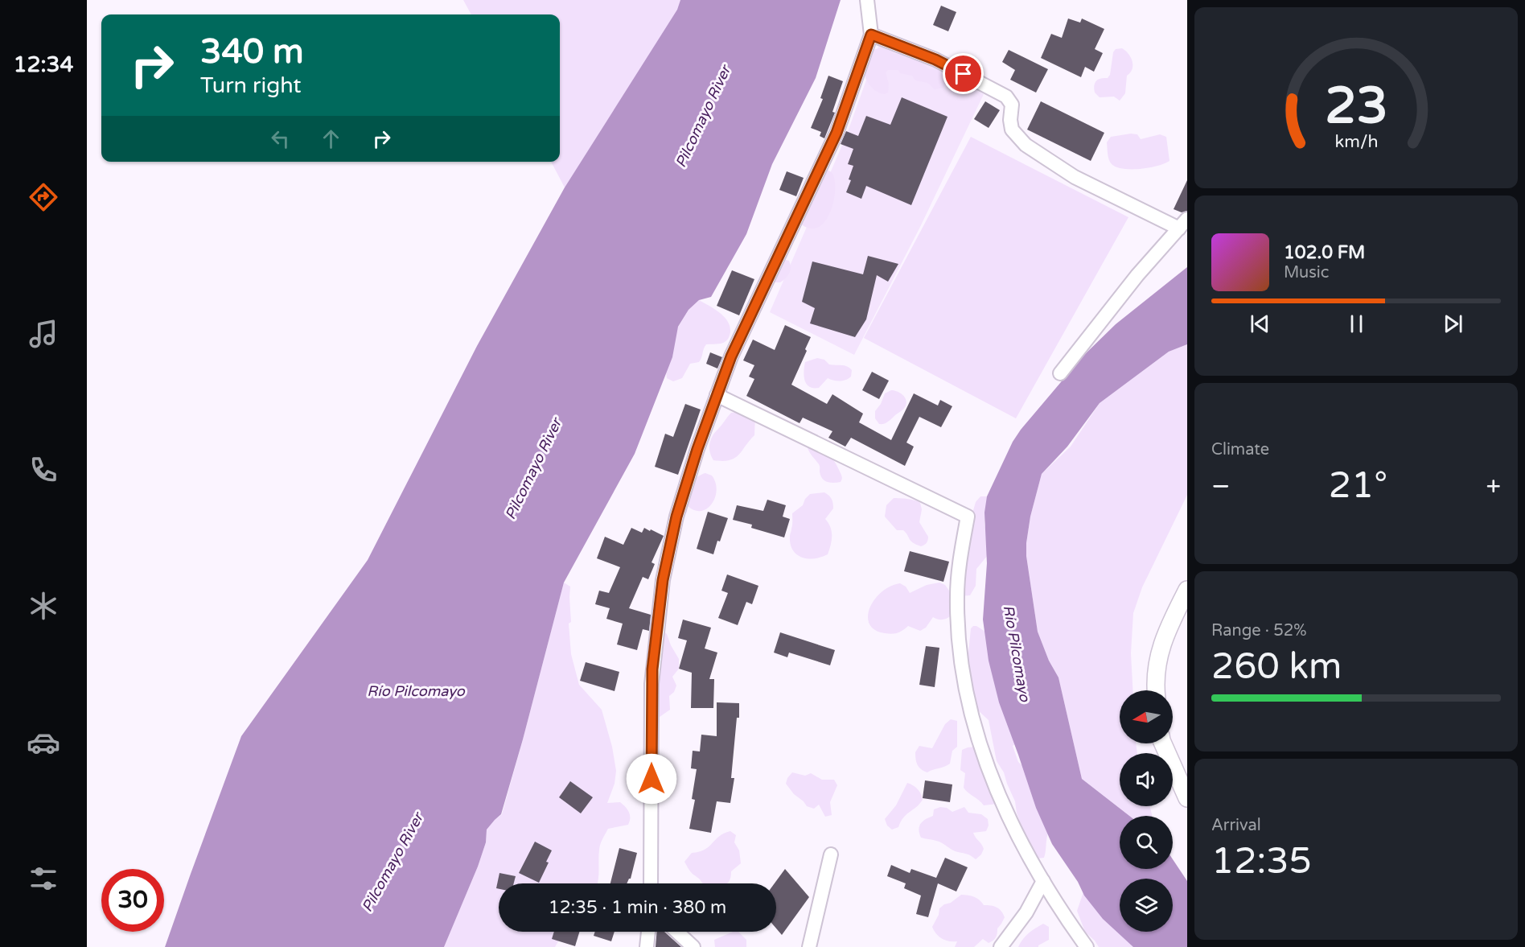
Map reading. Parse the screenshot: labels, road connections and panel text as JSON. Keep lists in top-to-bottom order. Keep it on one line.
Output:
{"water":["Pilcomayo River","Río Pilcomayo"],"north":"left","page":{"tabs":"12:34","turn":["340 m","Turn right"],"song":["102.0 FM","Music"],"tile":["Climate",["Range · 52%","260 km"],["Arrival","12:35"]],"heat":["−","21°","+"],"limit":"30","trip":"12:35 · 1 min · 380 m","gauge":["23","km/h"]}}
